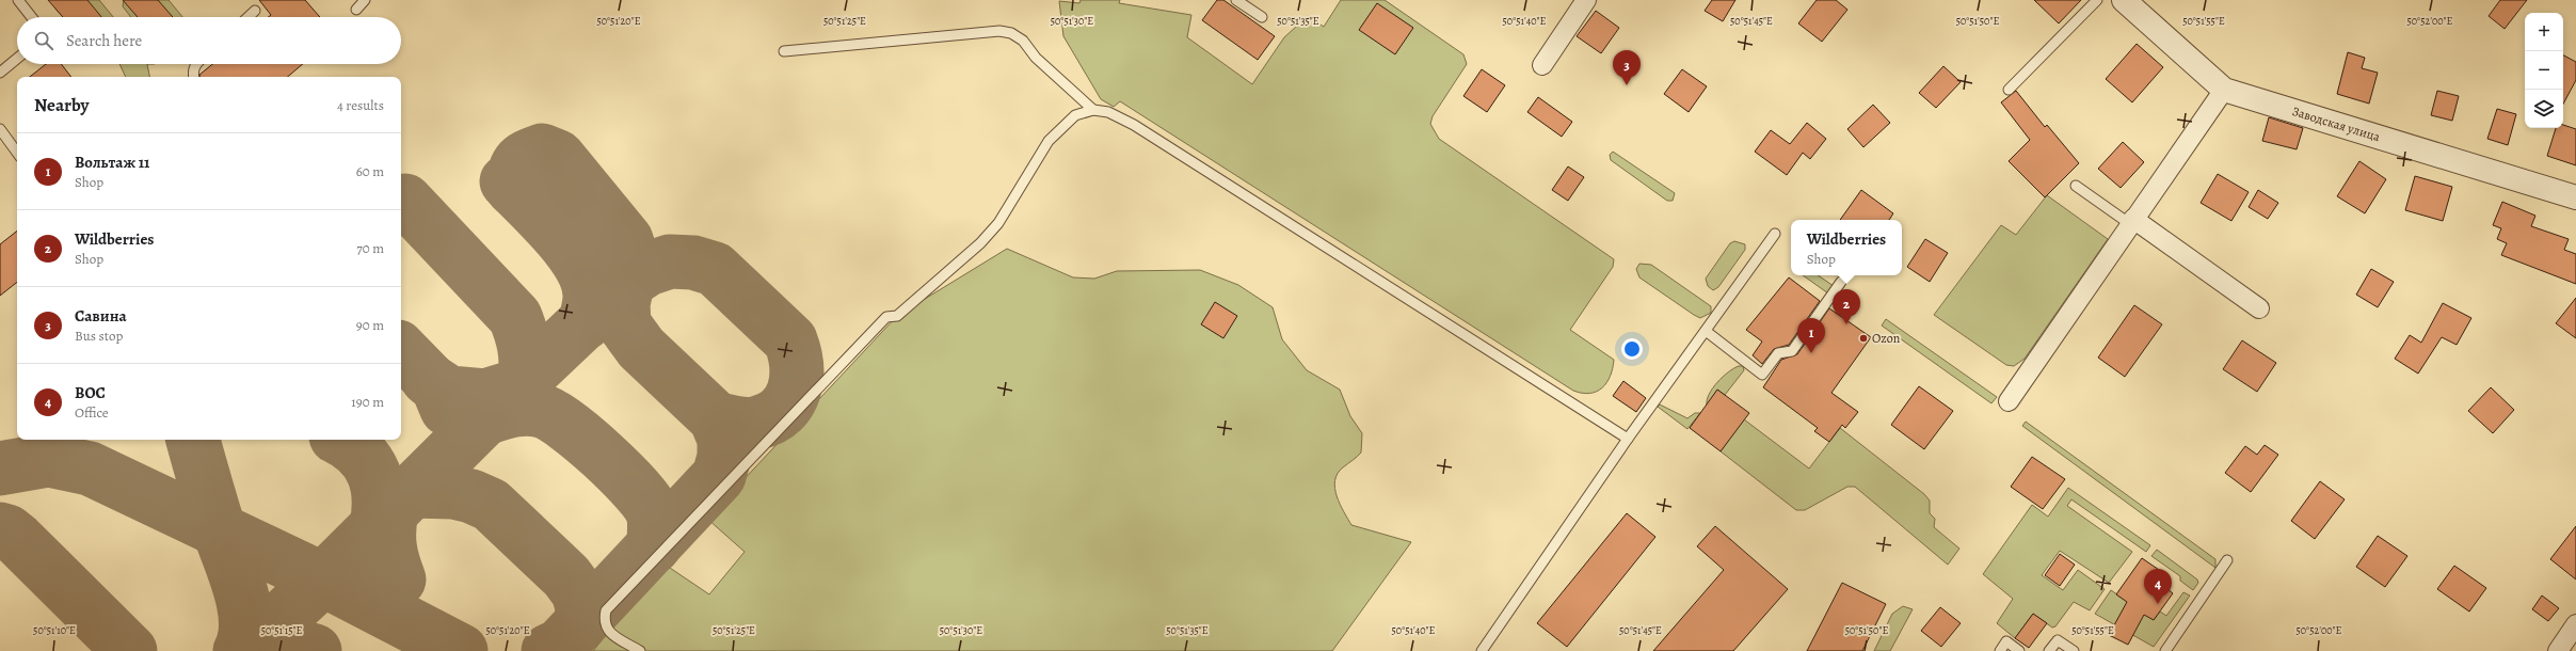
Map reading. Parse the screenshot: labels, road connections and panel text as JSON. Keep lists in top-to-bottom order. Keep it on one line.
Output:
{"streets":{"street":["Заводская улица"]},"places":["Ozon"],"page":{"map_buttons":["+","−"],"search":"Search here","pins":["3","2","1","4"],"heading":["Nearby","4 results"],"list":[{"mark":"1","name":"Вольтаж 11","note":"Shop","value":"60 m"},{"mark":"2","name":"Wildberries","note":"Shop","value":"70 m"},{"mark":"3","name":"Савина","note":"Bus stop","value":"90 m"},{"mark":"4","name":"ВОС","note":"Office","value":"190 m"}],"popup":["Wildberries","Shop"]},"coordinates":["50°51'35\"E","50°51'40\"E","50°51'45\"E","50°51'20\"E","50°51'25\"E","50°51'30\"E","50°51'50\"E","50°51'55\"E","50°52'00\"E","50°51'10\"E","50°51'15\"E"]}
